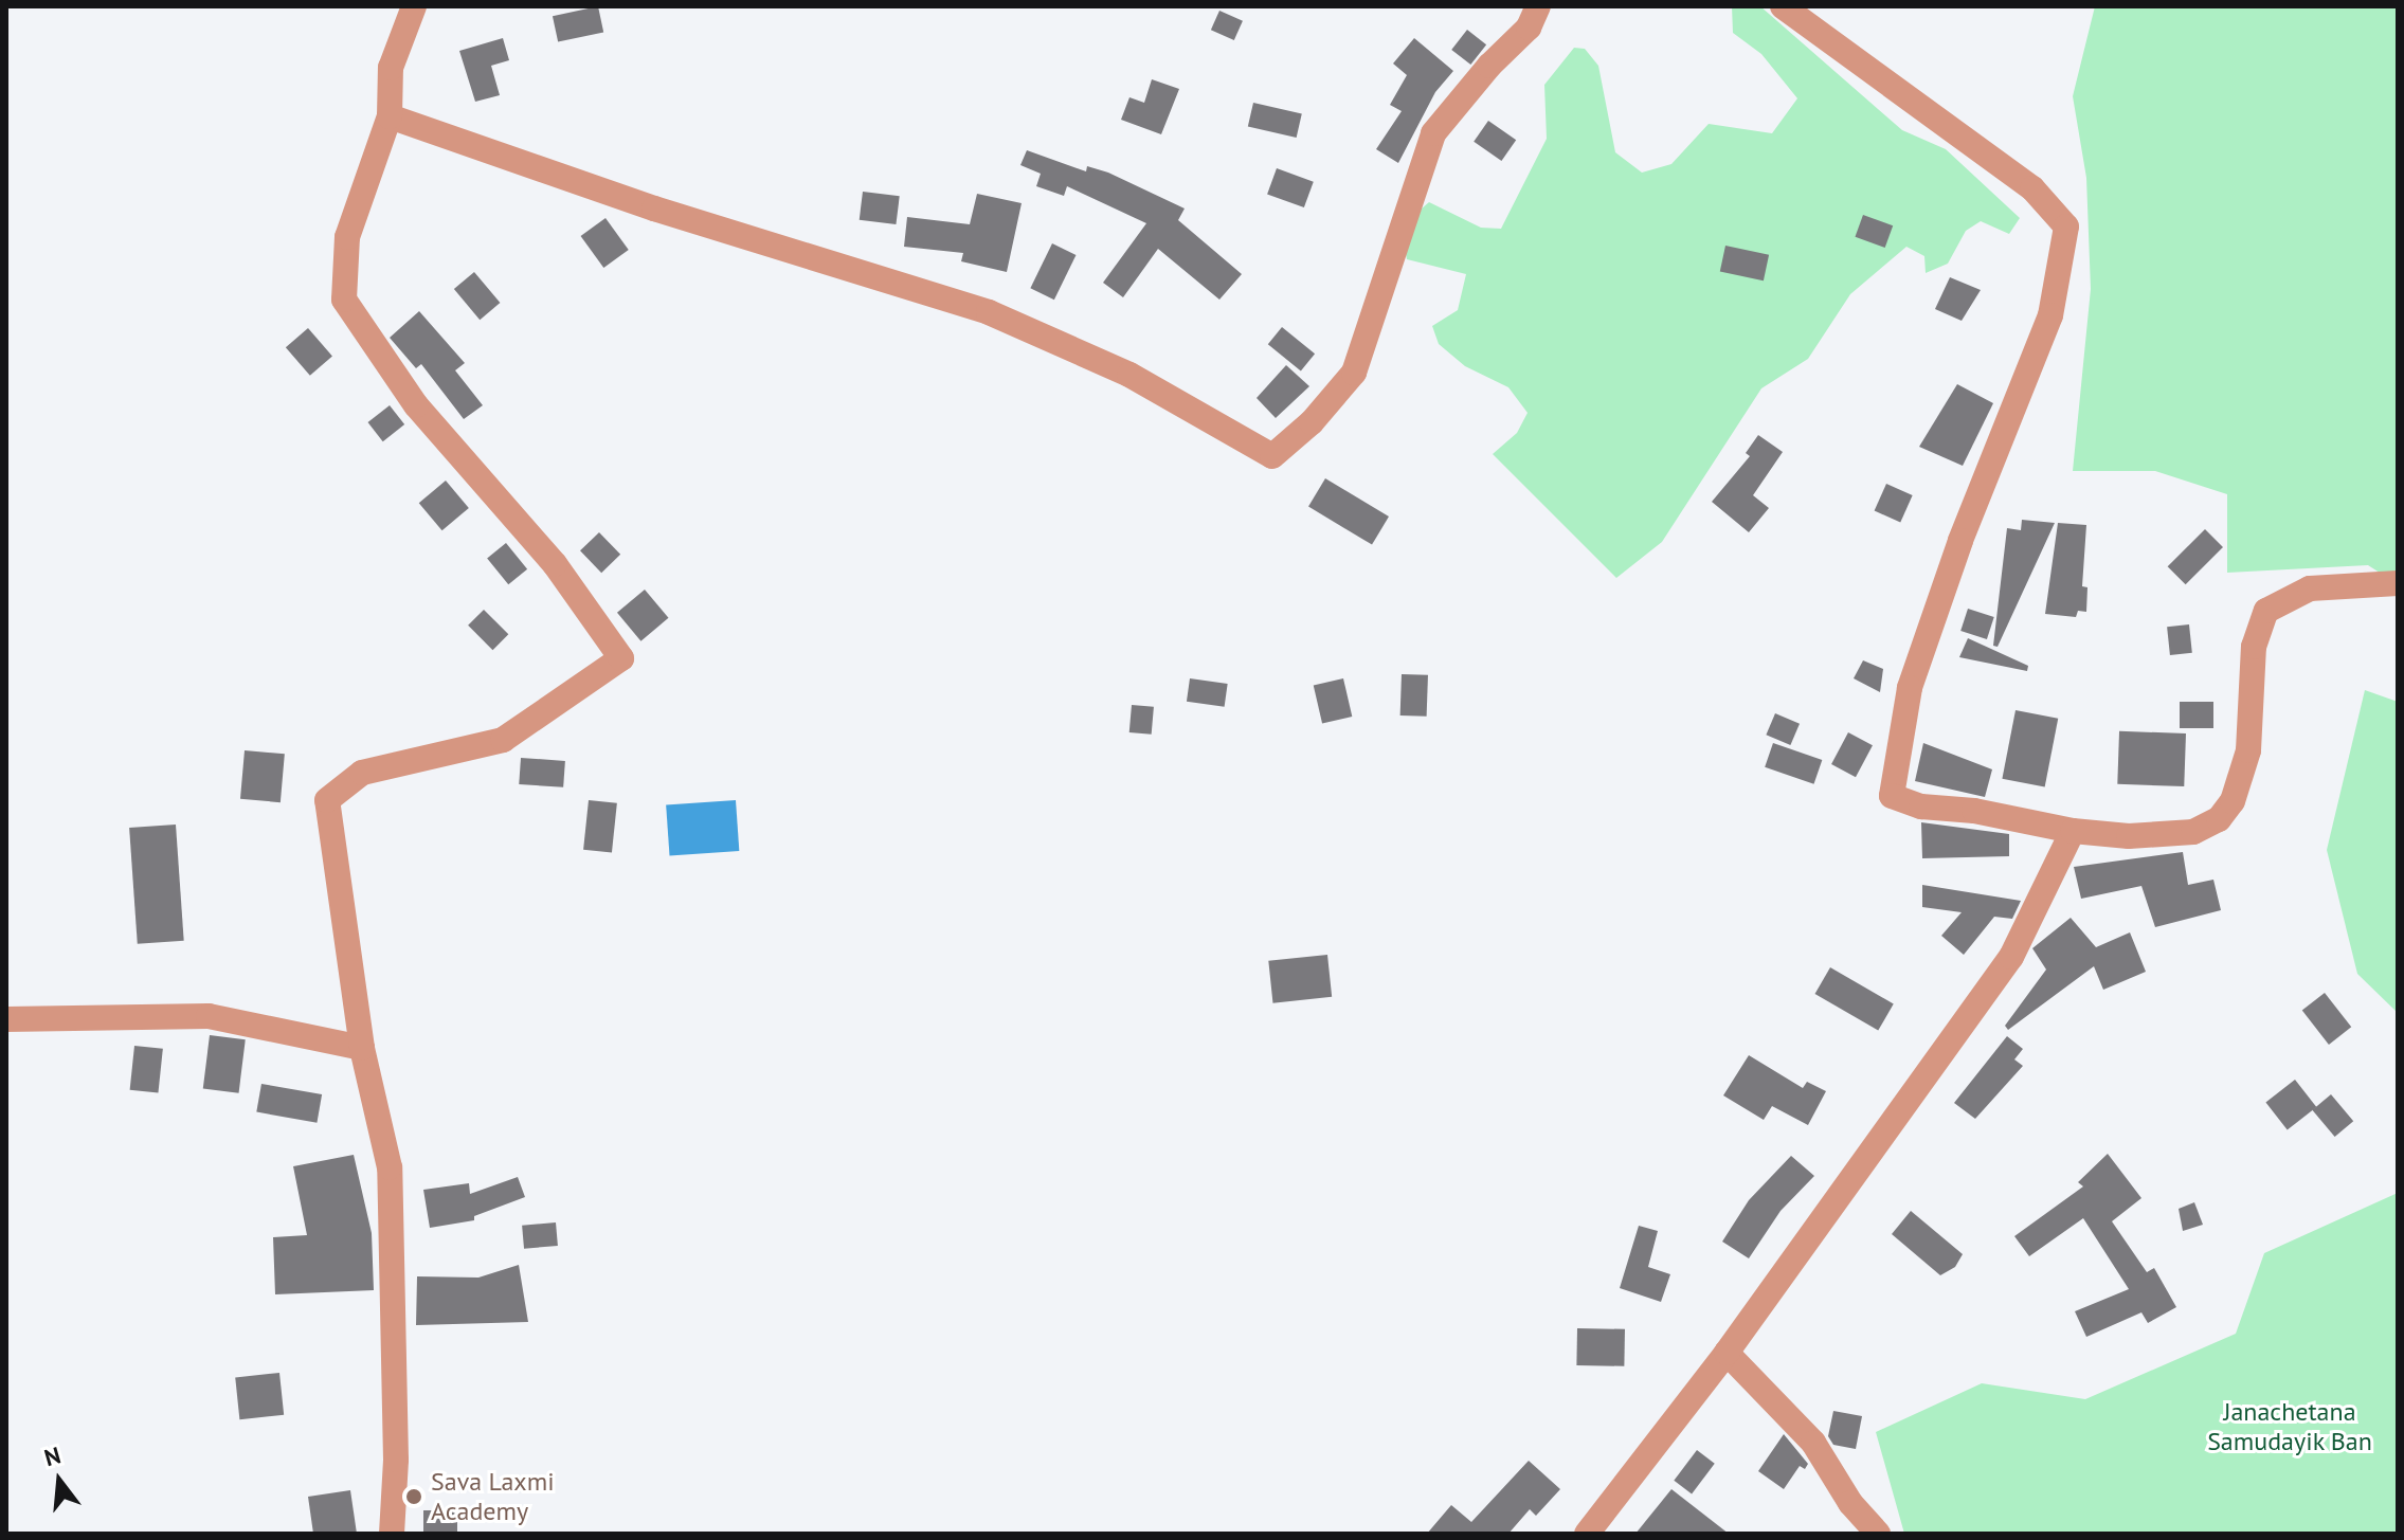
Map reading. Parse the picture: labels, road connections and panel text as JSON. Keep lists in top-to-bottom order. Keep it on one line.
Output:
{"parks":["Janachetana Samudayik Ban"],"places":["Sava Laxmi Academy"],"north":"top"}
